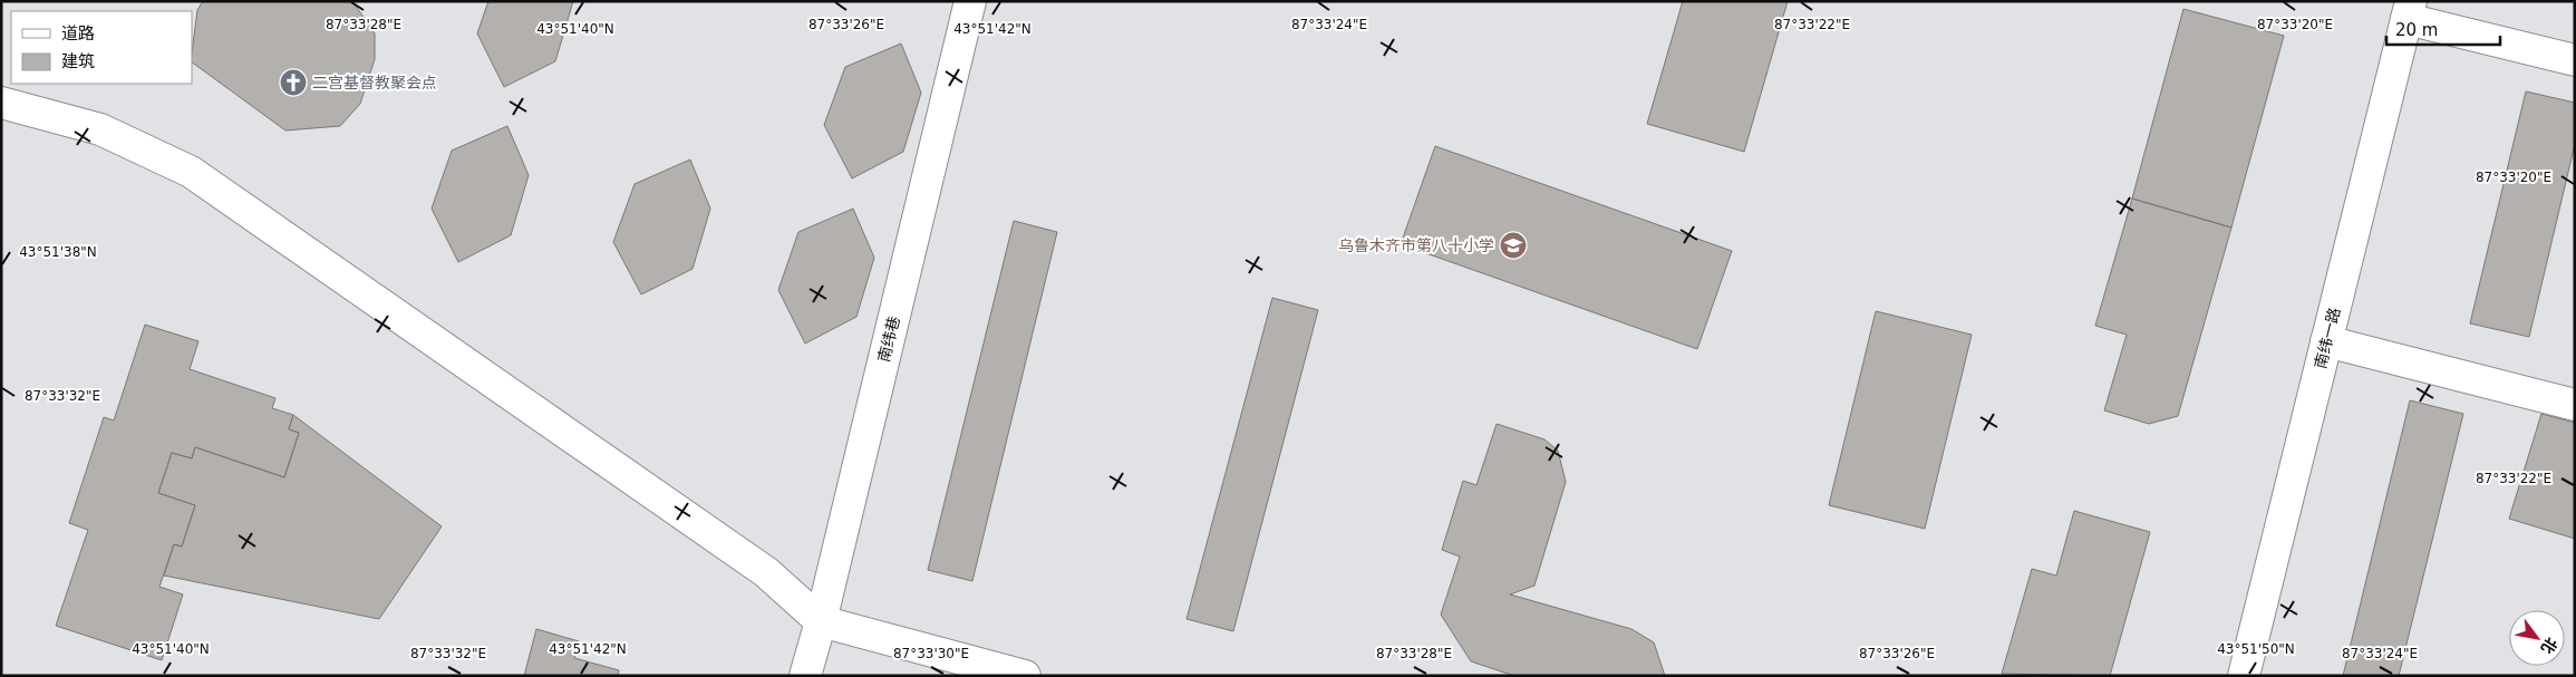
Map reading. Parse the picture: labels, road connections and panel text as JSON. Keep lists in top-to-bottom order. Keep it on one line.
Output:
{"streets":{"street":["南纬一路","南纬巷"]},"places":{"church":["二宫基督教聚会点"],"school or university":["乌鲁木齐市第八十小学"]},"legend":["道路","建筑"],"scale_bar":"20 m","north":"bottom right","coordinates":["87°33'20\"E","87°33'28\"E","87°33'26\"E","87°33'24\"E","87°33'22\"E","43°51'40\"N","43°51'42\"N","43°51'38\"N","87°33'32\"E","43°51'50\"N","87°33'30\"E"]}
